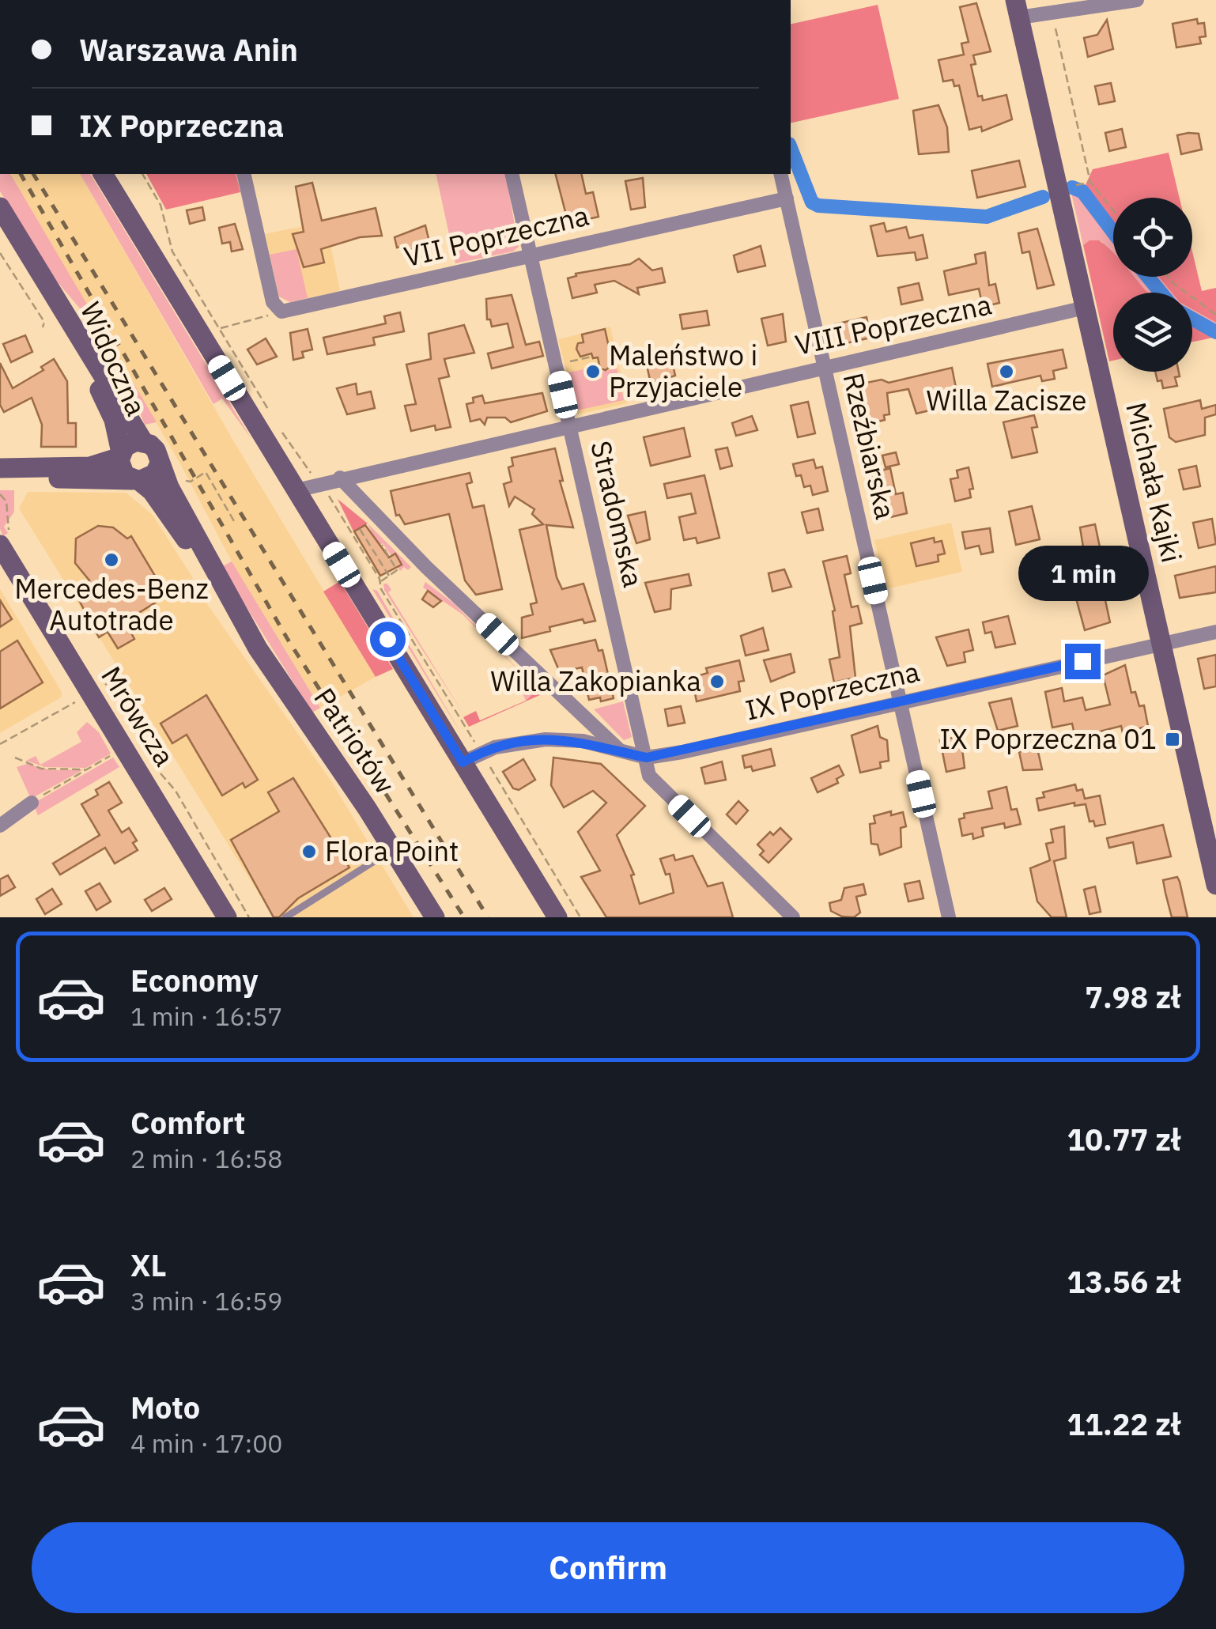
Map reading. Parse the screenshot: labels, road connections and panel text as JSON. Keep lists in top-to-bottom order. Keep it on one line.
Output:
{"streets":{"main road":["Widoczna","Michała Kajki","Mrówcza","Patriotów"],"street":["VII Poprzeczna","VIII Poprzeczna","Rzeźbiarska","Stradomska","IX Poprzeczna"]},"crossings":[["VII Poprzeczna","Rzeźbiarska"],["VII Poprzeczna","Stradomska"],["VIII Poprzeczna","Rzeźbiarska"],["VIII Poprzeczna","Michała Kajki"],["VIII Poprzeczna","Stradomska"],["Widoczna","Patriotów"],["Rzeźbiarska","IX Poprzeczna"],["Michała Kajki","IX Poprzeczna"],["Stradomska","IX Poprzeczna"]],"places":{"other":["Maleństwo i Przyjaciele","Willa Zacisze","Mercedes-Benz Autotrade","Willa Zakopianka","Flora Point"],"transit":["IX Poprzeczna 01"]},"page":{"banner":["Warszawa Anin","IX Poprzeczna"],"bubble":"1 min","list":[{"name":"Economy","note":"1 min · 16:57","value":"7.98 zł"},{"name":"Comfort","note":"2 min · 16:58","value":"10.77 zł"},{"name":"XL","note":"3 min · 16:59","value":"13.56 zł"},{"name":"Moto","note":"4 min · 17:00","value":"11.22 zł"}],"buttons":"Confirm"}}
